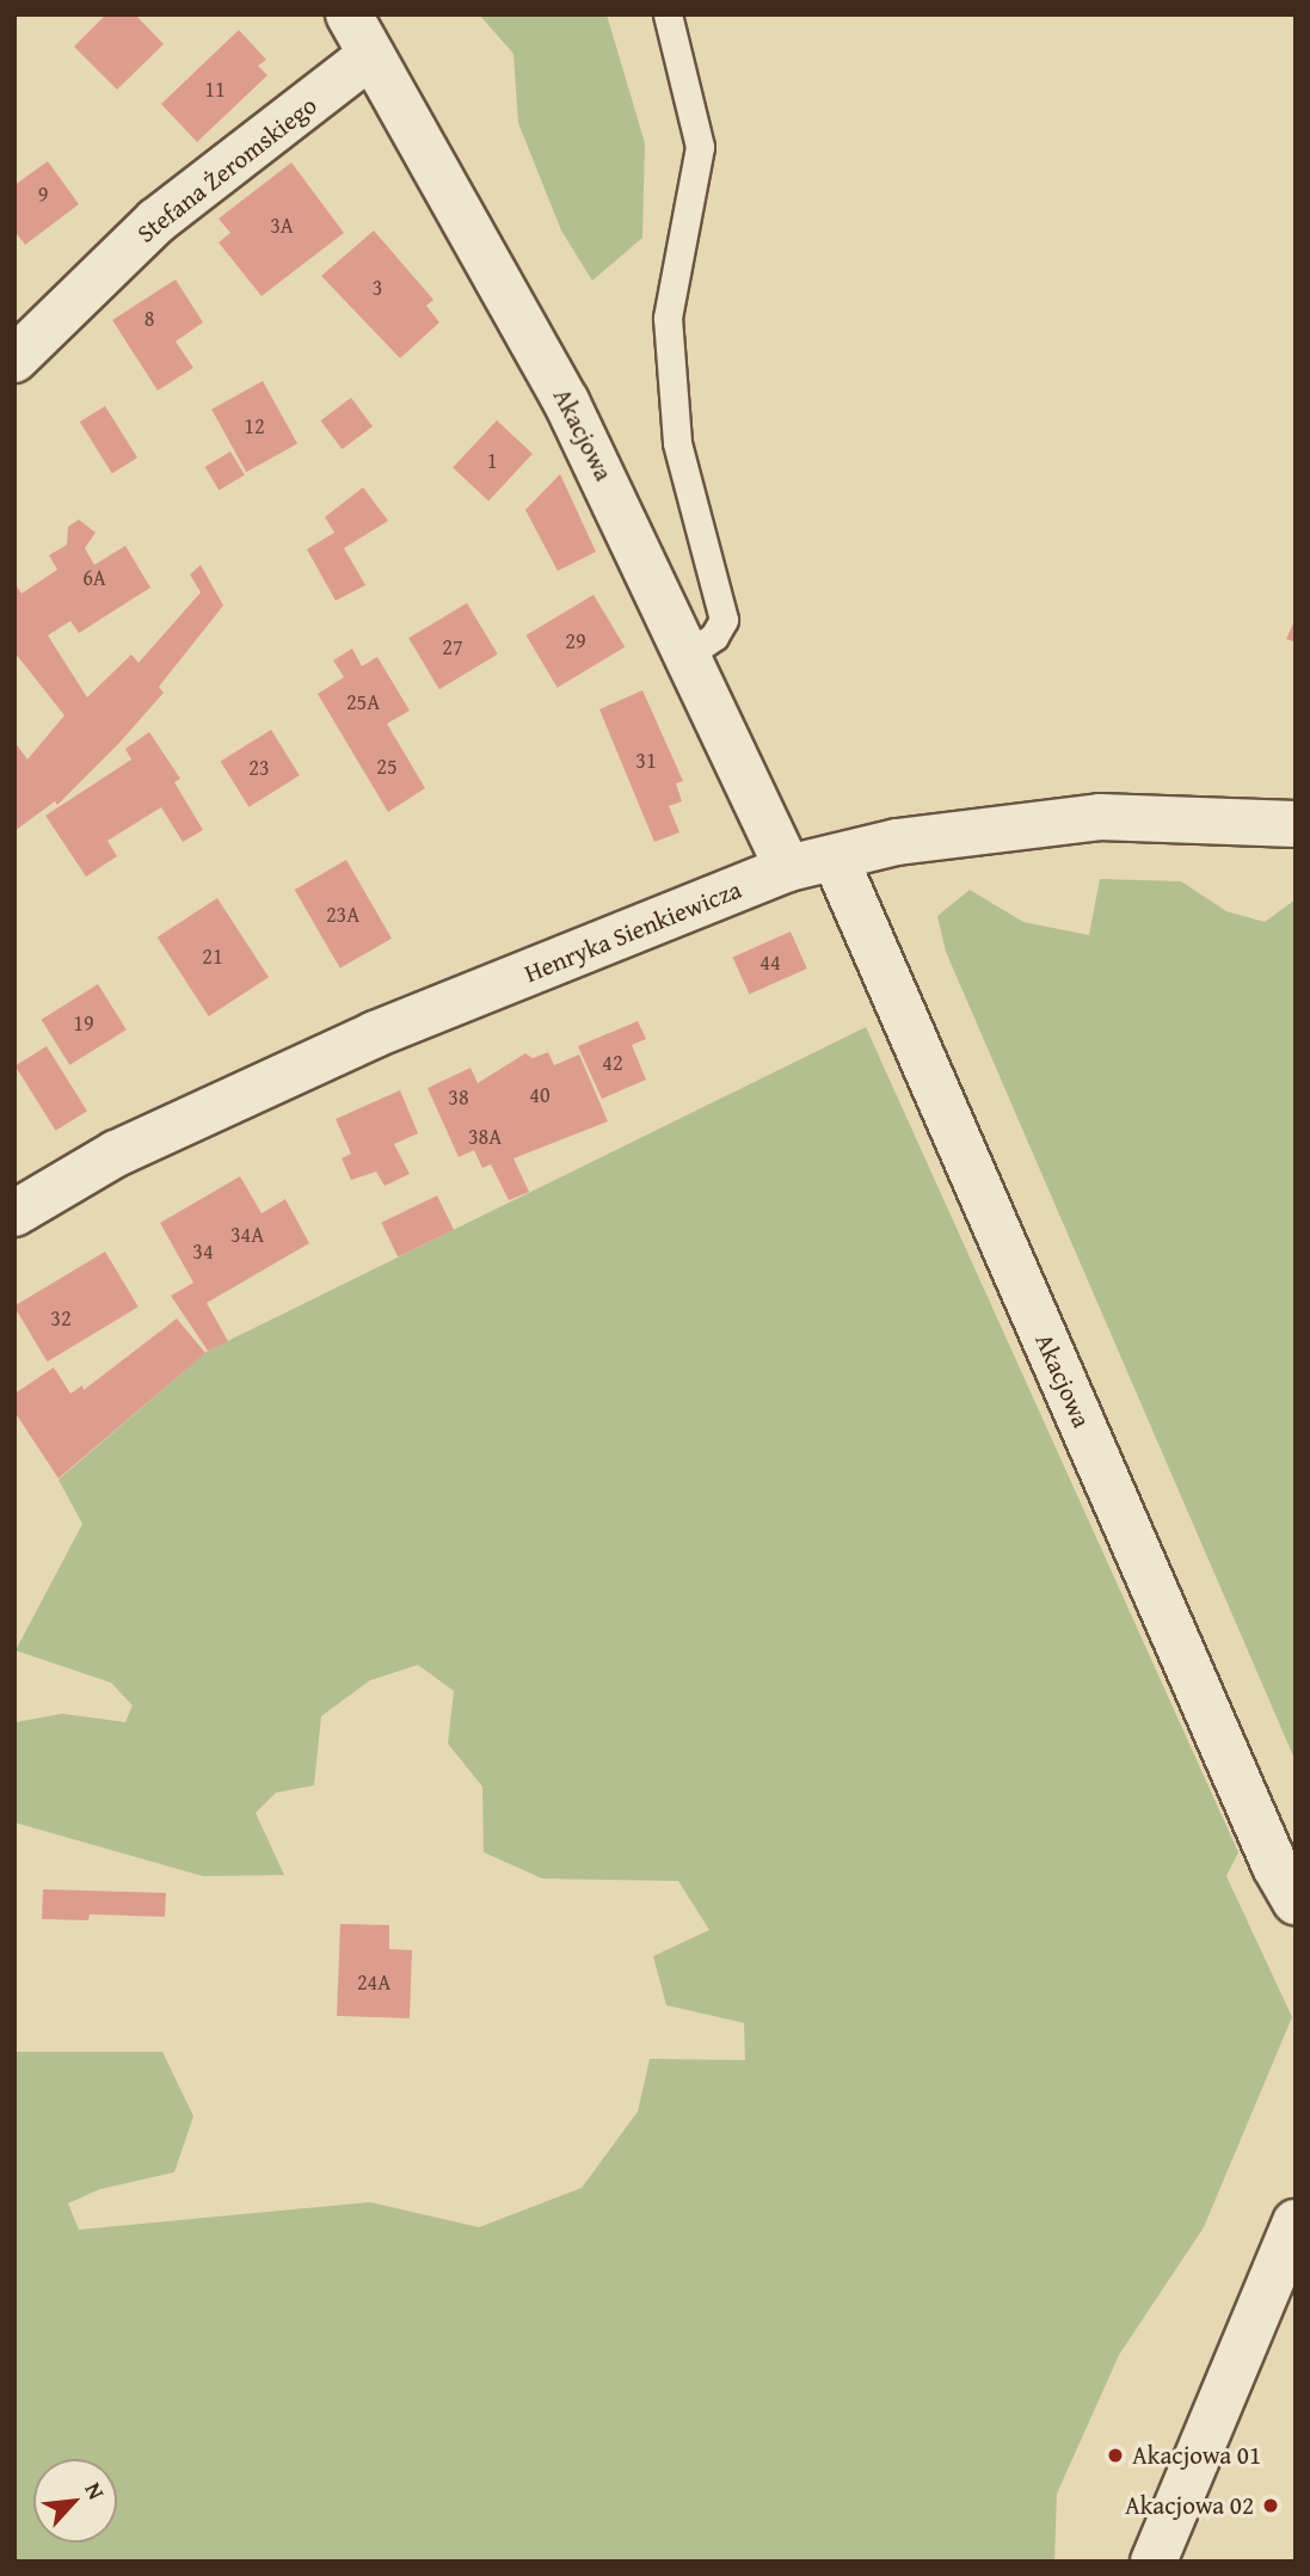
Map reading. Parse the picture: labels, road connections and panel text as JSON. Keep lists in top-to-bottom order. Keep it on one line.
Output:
{"streets":{"street":["Stefana Żeromskiego","Akacjowa","Henryka Sienkiewicza"]},"crossings":[["Stefana Żeromskiego","Akacjowa"],["Akacjowa","Henryka Sienkiewicza"]],"places":["Akacjowa 01","Akacjowa 02"],"house_numbers":["11","9","3A","3","8","12","1","6A","29","27","25A","31","25","23","23A","21","44","19","42","40","38","38A","34A","34","32","24A"],"north":"top right"}
